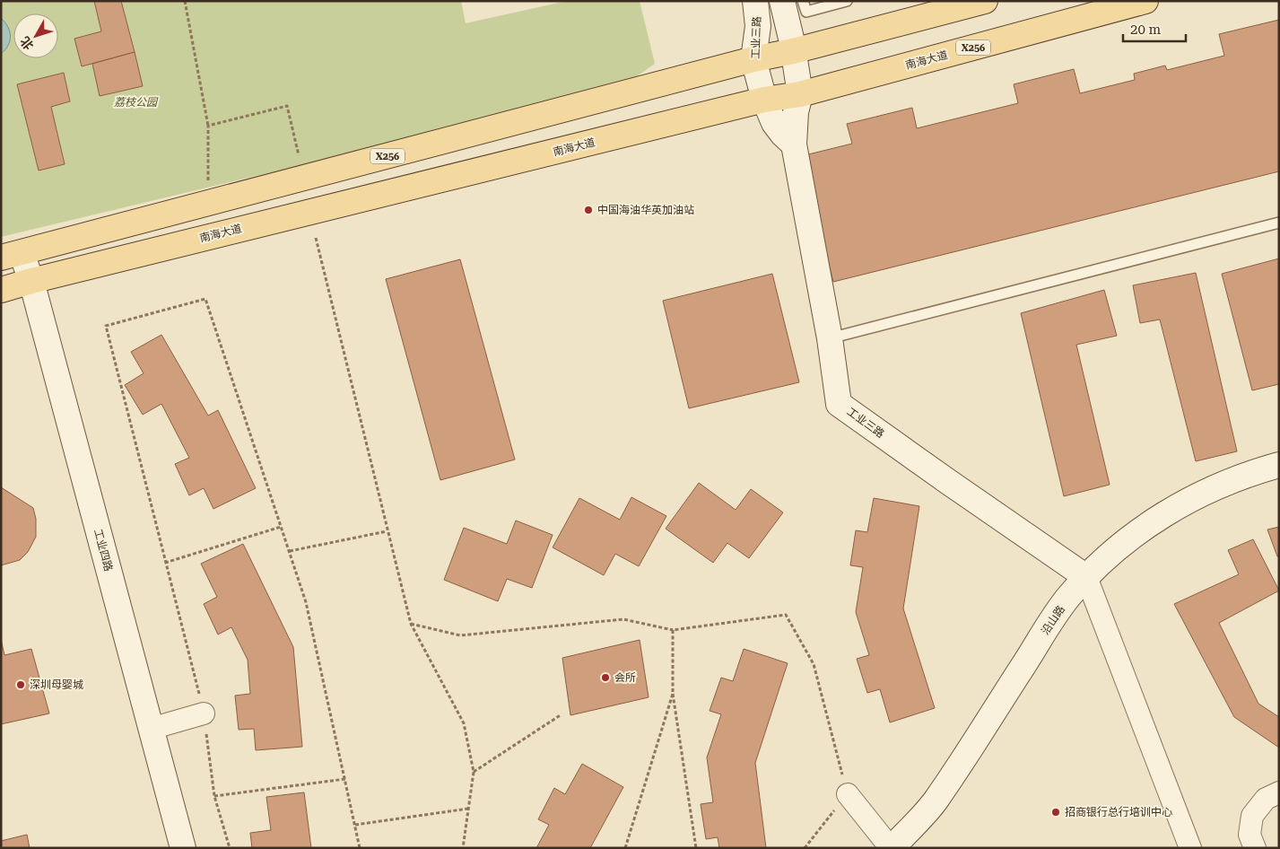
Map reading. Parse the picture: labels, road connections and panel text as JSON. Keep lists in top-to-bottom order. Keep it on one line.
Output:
{"streets":{"main road":["X256","南海大道"],"street":["工业三路","工业四路","沿山路"]},"crossings":[["工业三路","X256"],["工业三路","南海大道"],["工业三路","沿山路"],["X256","工业四路"],["南海大道","工业四路"]],"parks":["荔枝公园"],"places":["中国海油华英加油站","会所","深圳母婴城","招商银行总行培训中心"],"scale_bar":"20 m","north":"bottom left"}
